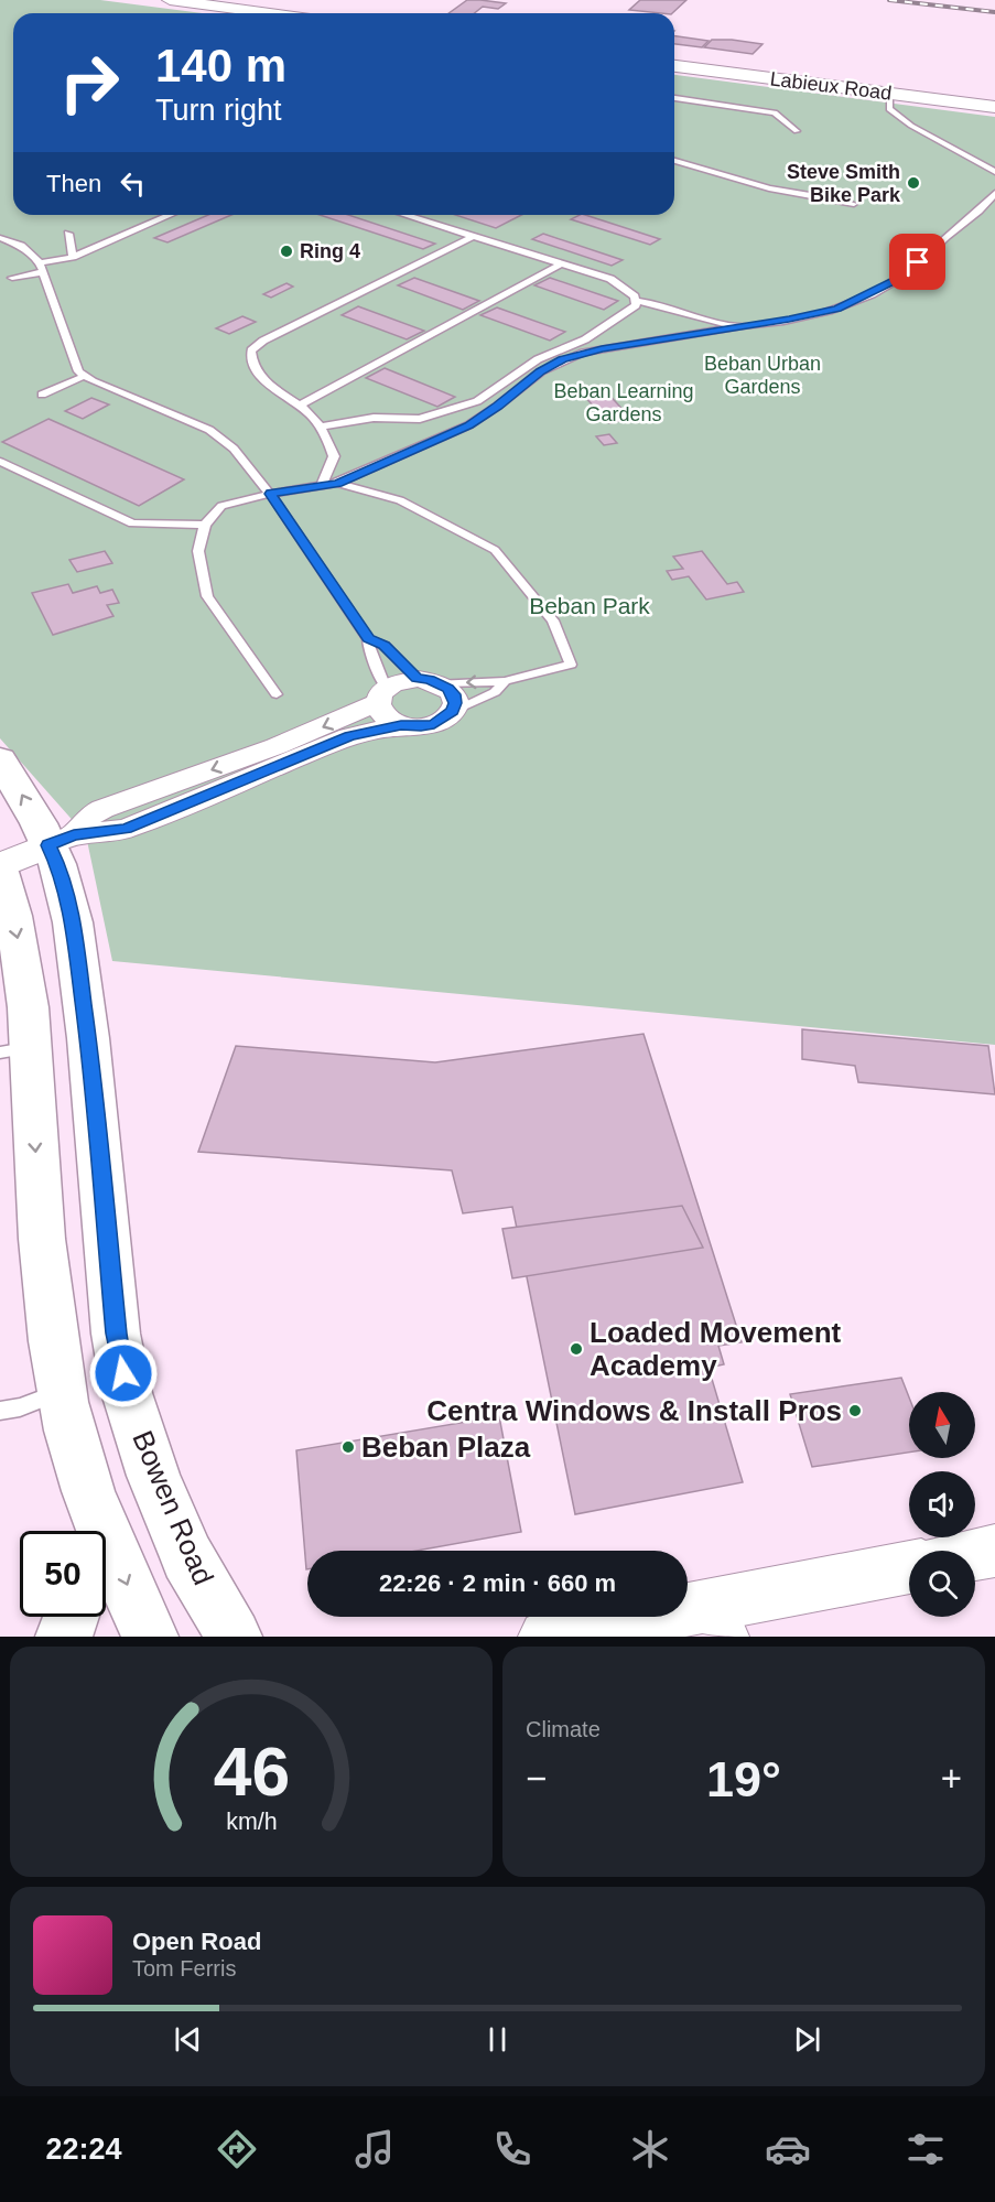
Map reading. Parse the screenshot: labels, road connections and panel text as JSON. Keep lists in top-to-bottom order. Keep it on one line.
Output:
{"streets":{"main road":["Bowen Road"],"street":["Labieux Road"]},"parks":["Beban Urban Gardens","Beban Learning Gardens","Beban Park"],"places":["Steve Smith Bike Park","Ring 4","Loaded Movement Academy","Centra Windows & Install Pros","Beban Plaza"],"north":"top","page":{"turn":["140 m","Turn right"],"then":"Then","limit":"50","trip":"22:26 · 2 min · 660 m","tile":"Climate","heat":["−","19°","+"],"song":["Open Road","Tom Ferris"],"tabs":"22:24","gauge":["46","km/h"]}}
